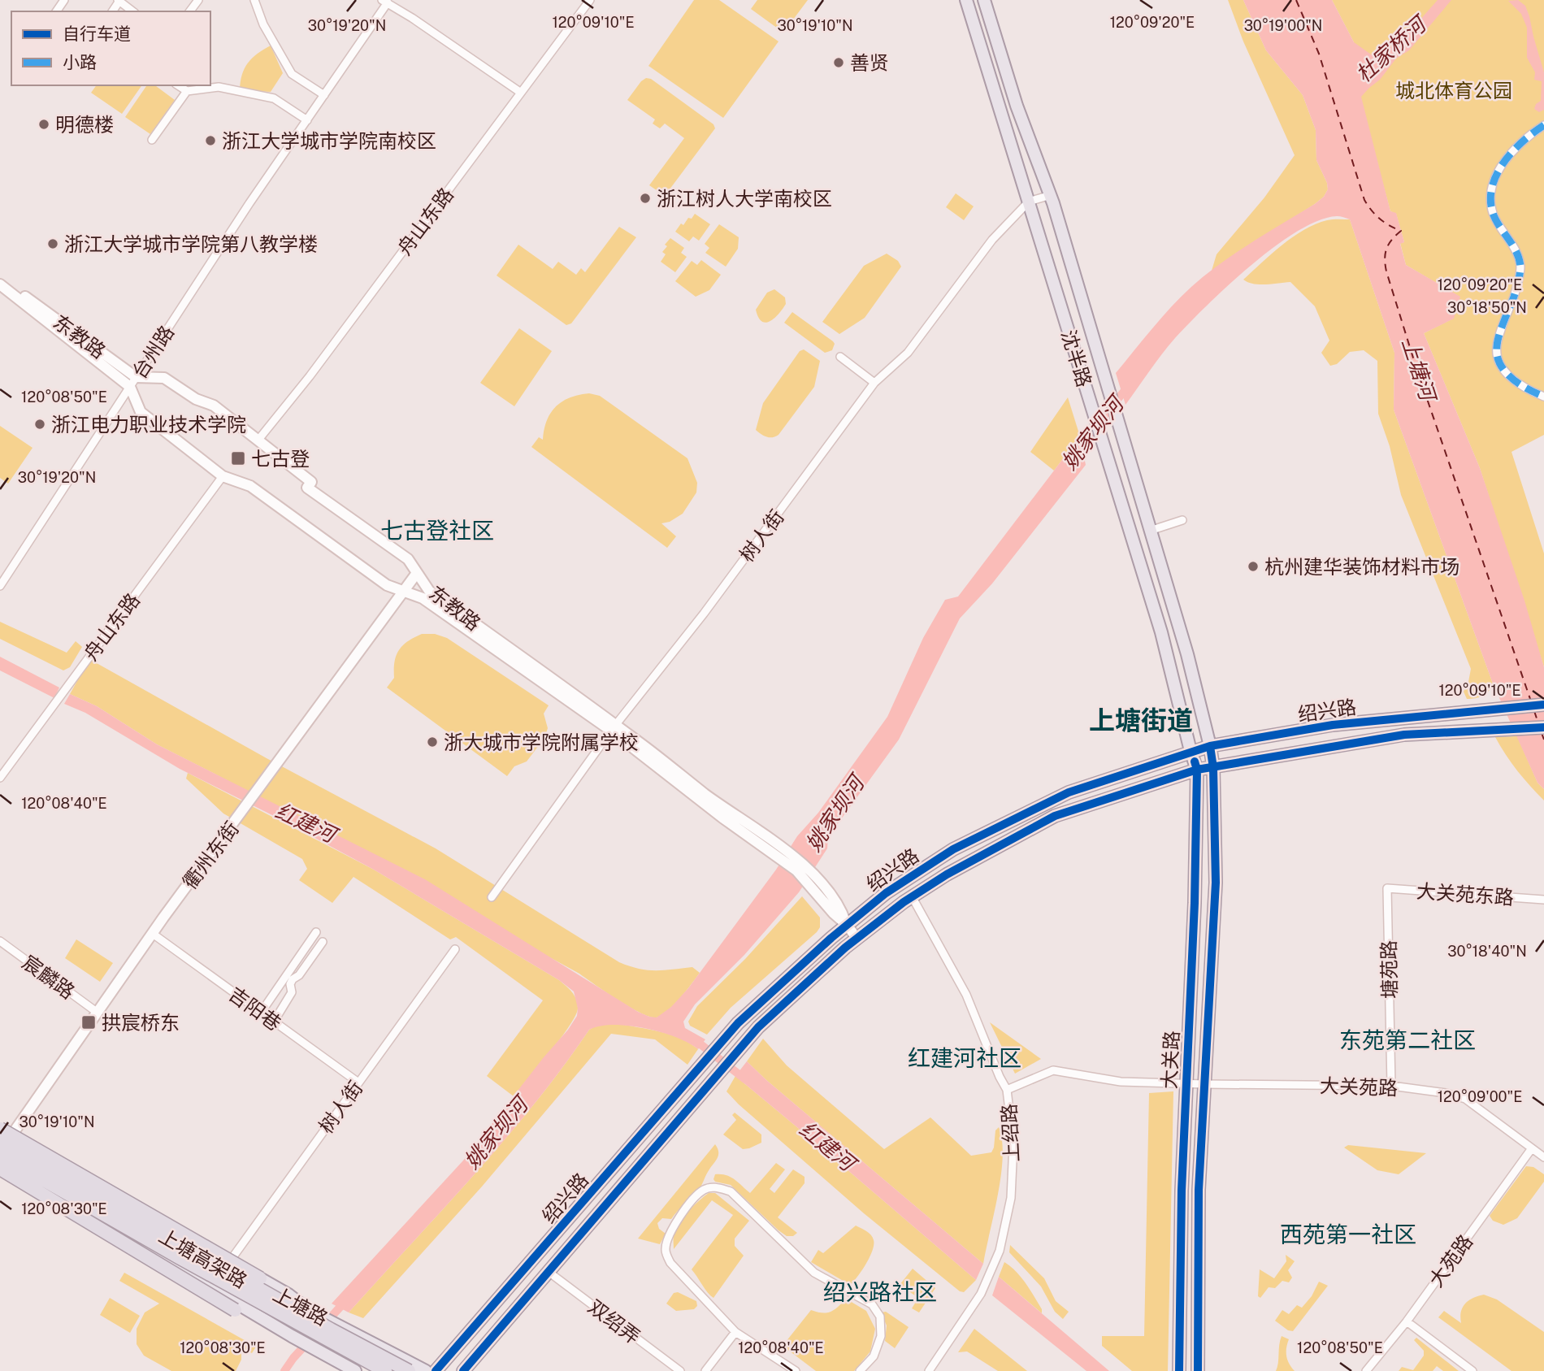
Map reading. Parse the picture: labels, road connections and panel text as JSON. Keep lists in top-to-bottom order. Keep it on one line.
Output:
{"streets":{"highway":["上塘高架路"],"main road":["沈半路","绍兴路","大关路","上塘路"],"street":["舟山东路","东教路","台州路","树人街","衢州东街","大关苑东路","塘苑路","宸麟路","吉阳巷","大关苑路","上绍路","大苑路","双绍弄"]},"crossings":[["舟山东路","东教路"],["东教路","台州路"],["东教路","树人街"],["东教路","绍兴路"],["东教路","衢州东街"],["沈半路","树人街"],["沈半路","绍兴路"],["沈半路","大关路"],["树人街","吉阳巷"],["树人街","上塘路"],["绍兴路","大关路"],["绍兴路","上绍路"],["绍兴路","双绍弄"],["衢州东街","宸麟路"],["衢州东街","吉阳巷"],["衢州东街","上塘高架路"],["衢州东街","上塘路"],["大关苑东路","塘苑路"],["塘苑路","大关苑路"],["大关路","大关苑路"],["大关苑路","上绍路"],["大关苑路","大苑路"],["上塘高架路","上塘路"]],"districts":["七古登社区","上塘街道","东苑第二社区","红建河社区","西苑第一社区","绍兴路社区"],"water":["杜家桥河","上塘河","姚家坝河","红建河"],"parks":["城北体育公园"],"places":{"other":["善贤","明德楼","浙江大学城市学院南校区","浙江树人大学南校区","浙江大学城市学院第八教学楼","浙江电力职业技术学院","杭州建华装饰材料市场","浙大城市学院附属学校"],"transit":["七古登","拱宸桥东"]},"legend":["自行车道","小路"],"coordinates":["120°09'10\"E","120°09'20\"E","30°19'20\"N","30°19'10\"N","30°19'00\"N","30°18'50\"N","120°08'50\"E","120°08'40\"E","30°18'40\"N","120°09'00\"E","120°08'30\"E"]}
